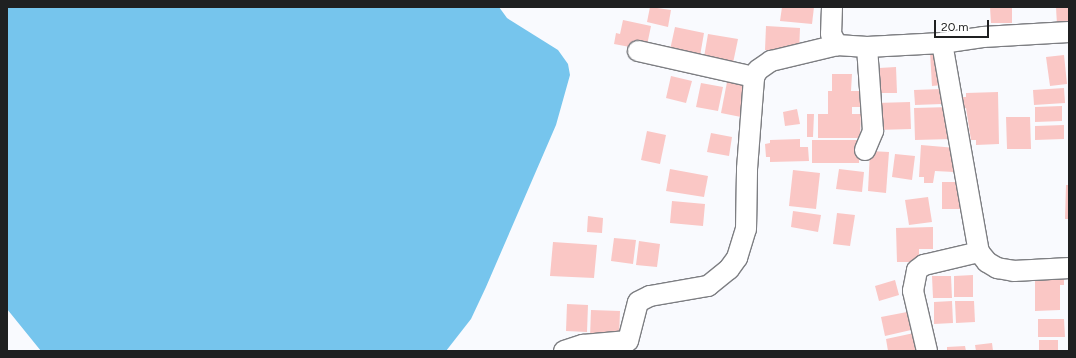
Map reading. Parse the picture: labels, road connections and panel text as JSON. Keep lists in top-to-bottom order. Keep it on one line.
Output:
{"scale_bar":"20 m"}
